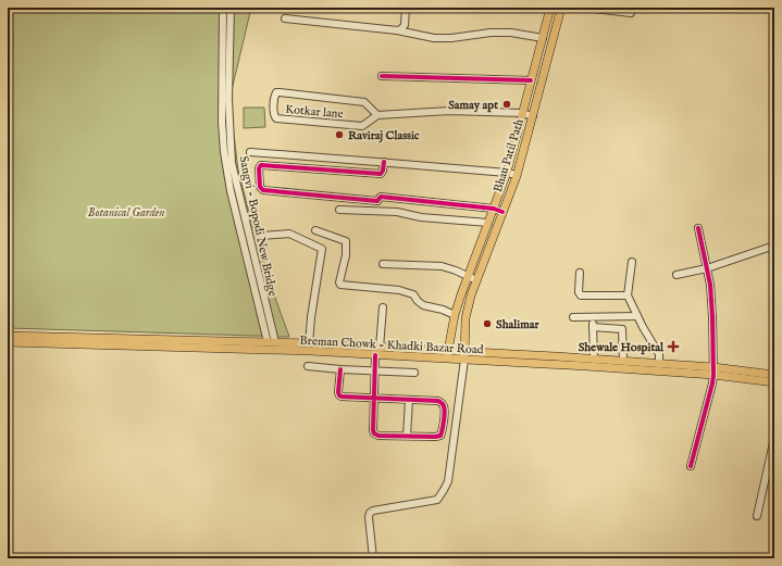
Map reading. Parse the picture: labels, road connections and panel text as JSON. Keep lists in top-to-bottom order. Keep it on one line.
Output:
{"streets":{"main road":["Bhau Patil Path","Breman Chowk - Khadki Bazar Road"],"street":["Kotkar lane","Sangvi - Bopodi New Bridge"]},"crossings":[["Kotkar lane","Bhau Patil Path"],["Bhau Patil Path","Breman Chowk - Khadki Bazar Road"],["Sangvi - Bopodi New Bridge","Breman Chowk - Khadki Bazar Road"]],"parks":["Botanical Garden"],"places":{"other":["Samay apt","Raviraj Classic","Shalimar"],"health":["Shewale Hospital"]}}
